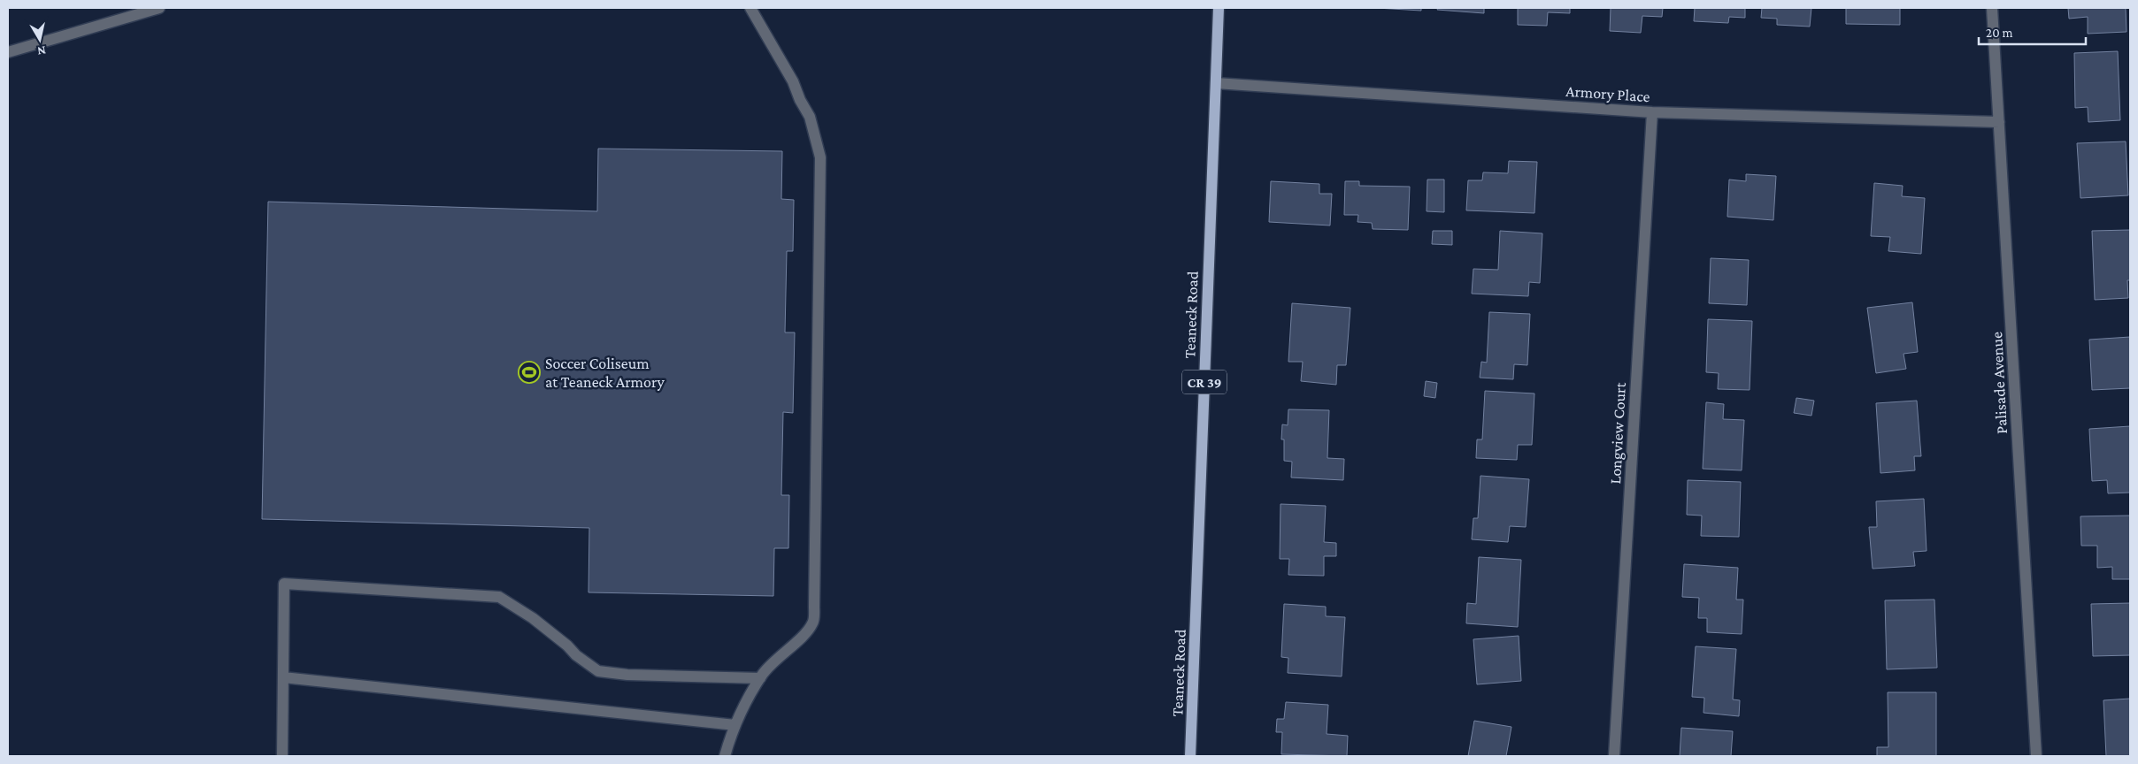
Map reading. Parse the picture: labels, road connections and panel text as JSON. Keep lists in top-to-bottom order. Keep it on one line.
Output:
{"streets":{"main road":["Teaneck Road","CR 39"],"street":["Armory Place","Palisade Avenue","Longview Court"]},"crossings":[["Armory Place","Teaneck Road"],["Armory Place","Palisade Avenue"],["Armory Place","Longview Court"]],"places":{"sports":["Soccer Coliseum at Teaneck Armory"]},"scale_bar":"20 m","north":"bottom"}
